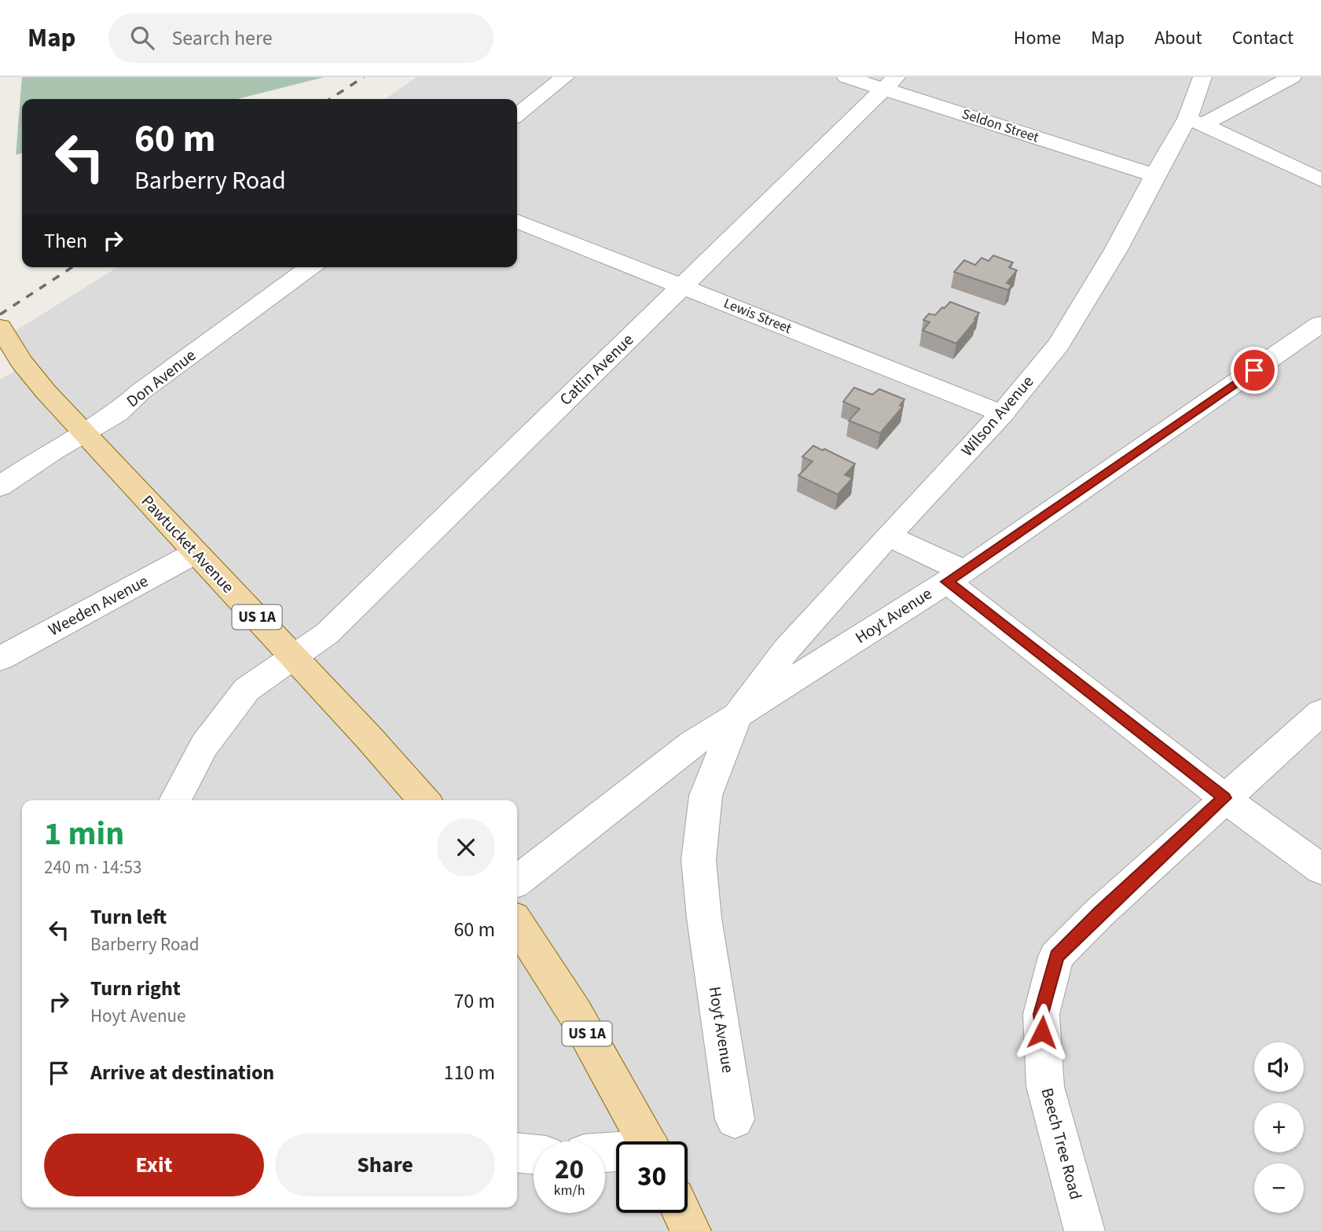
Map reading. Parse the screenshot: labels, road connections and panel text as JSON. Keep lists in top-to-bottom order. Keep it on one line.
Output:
{"streets":{"main road":["Pawtucket Avenue","US 1A"],"street":["Seldon Street","Lewis Street","Catlin Avenue","Don Avenue","Wilson Avenue","Weeden Avenue","Hoyt Avenue","Beech Tree Road"]},"crossings":[["Seldon Street","Catlin Avenue"],["Seldon Street","Wilson Avenue"],["Lewis Street","Catlin Avenue"],["Lewis Street","Wilson Avenue"],["Catlin Avenue","Pawtucket Avenue"],["Don Avenue","Pawtucket Avenue"],["Wilson Avenue","Hoyt Avenue"],["Pawtucket Avenue","Weeden Avenue"]],"page":{"header":"Map","search":"Search here","nav":["Home","Map","About","Contact"],"turn":["60 m","Barberry Road"],"then":"Then","heading":["1 min","240 m · 14:53"],"list":[{"name":"Turn left","note":"Barberry Road","value":"60 m"},{"name":"Turn right","note":"Hoyt Avenue","value":"70 m"},{"name":"Arrive at destination","value":"110 m"}],"map_buttons":["+","−"],"buttons":["Exit","Share"],"speed":"20 km/h","limit":"30"}}
